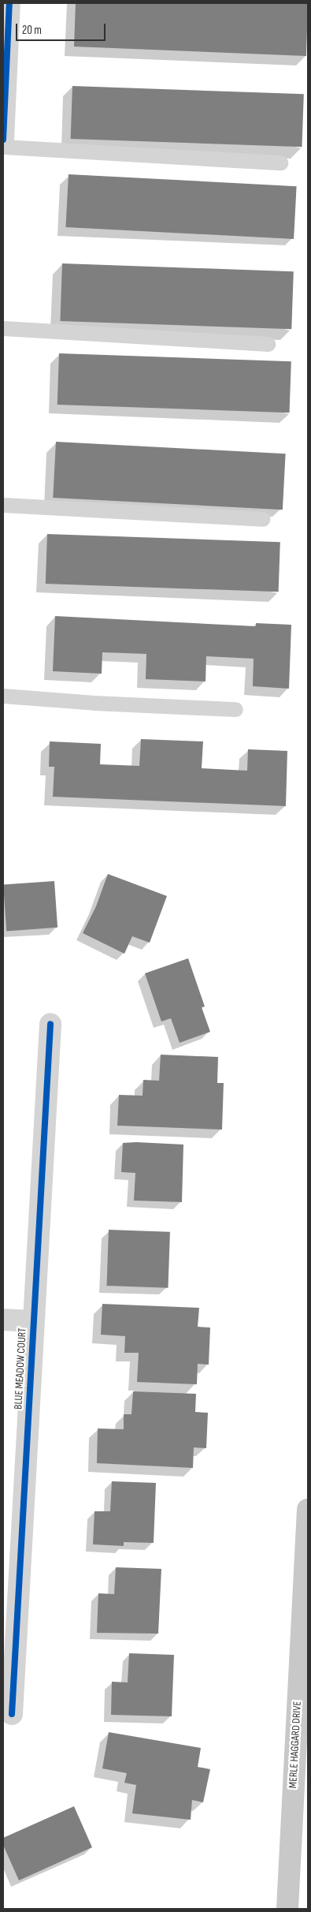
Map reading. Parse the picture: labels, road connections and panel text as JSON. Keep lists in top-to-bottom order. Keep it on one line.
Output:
{"streets":{"main road":["MERLE HAGGARD DRIVE"],"street":["BLUE MEADOW COURT"]},"scale_bar":"20 m"}
